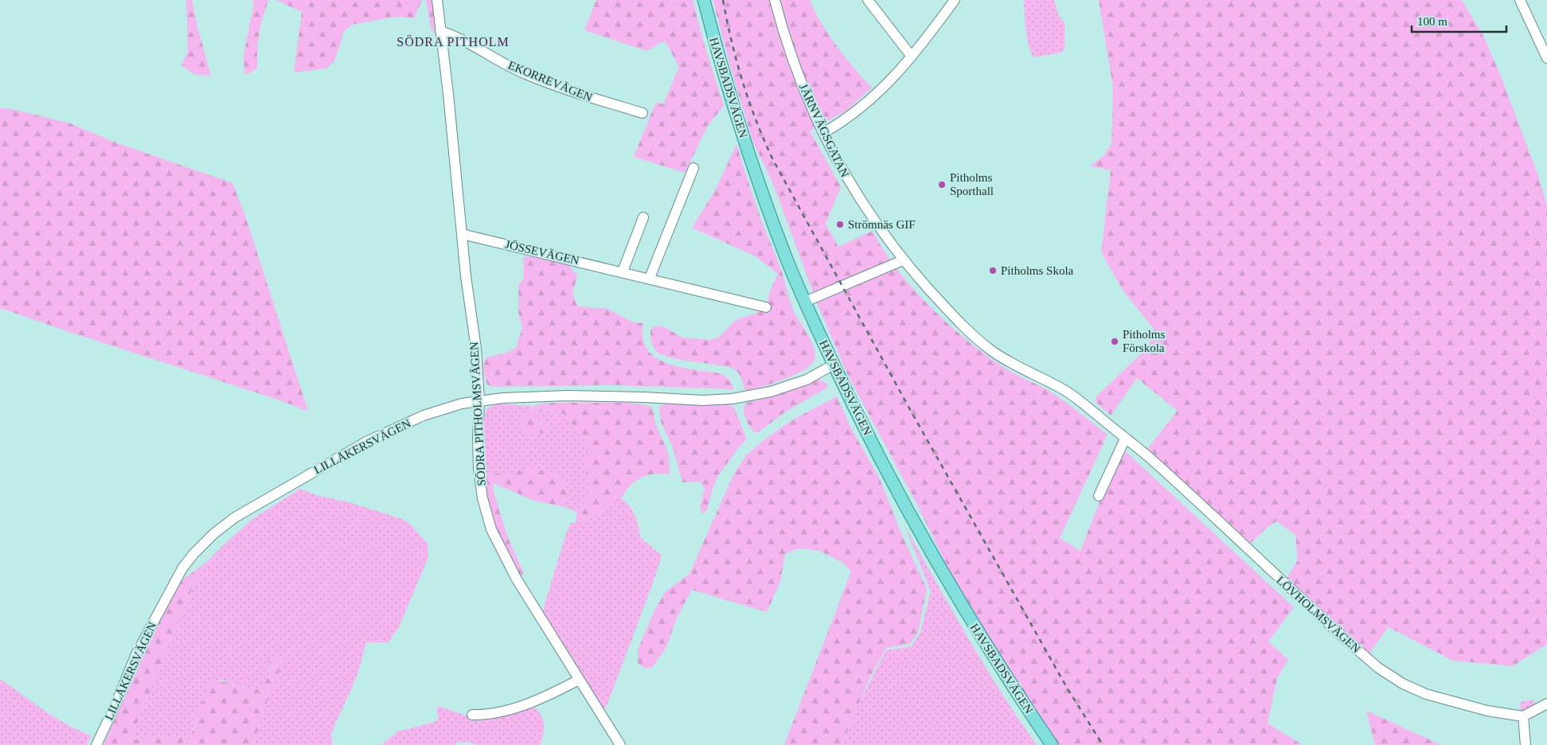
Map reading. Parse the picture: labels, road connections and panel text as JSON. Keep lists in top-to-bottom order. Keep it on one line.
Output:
{"streets":{"main road":["HAVSBADSVÄGEN"],"street":["EKORREVÄGEN","JÄRNVÄGSGATAN","JÖSSEVÄGEN","SÖDRA PITHOLMSVÄGEN","LILLÅKERSVÄGEN","LÖVHOLMSVÄGEN"]},"crossings":[["EKORREVÄGEN","SÖDRA PITHOLMSVÄGEN"],["HAVSBADSVÄGEN","LILLÅKERSVÄGEN"],["JÄRNVÄGSGATAN","LÖVHOLMSVÄGEN"],["JÖSSEVÄGEN","SÖDRA PITHOLMSVÄGEN"],["SÖDRA PITHOLMSVÄGEN","LILLÅKERSVÄGEN"]],"districts":["SÖDRA PITHOLM"],"places":["Pitholms Sporthall","Strömnäs GIF","Pitholms Skola","Pitholms Förskola"],"scale_bar":"100 m"}
